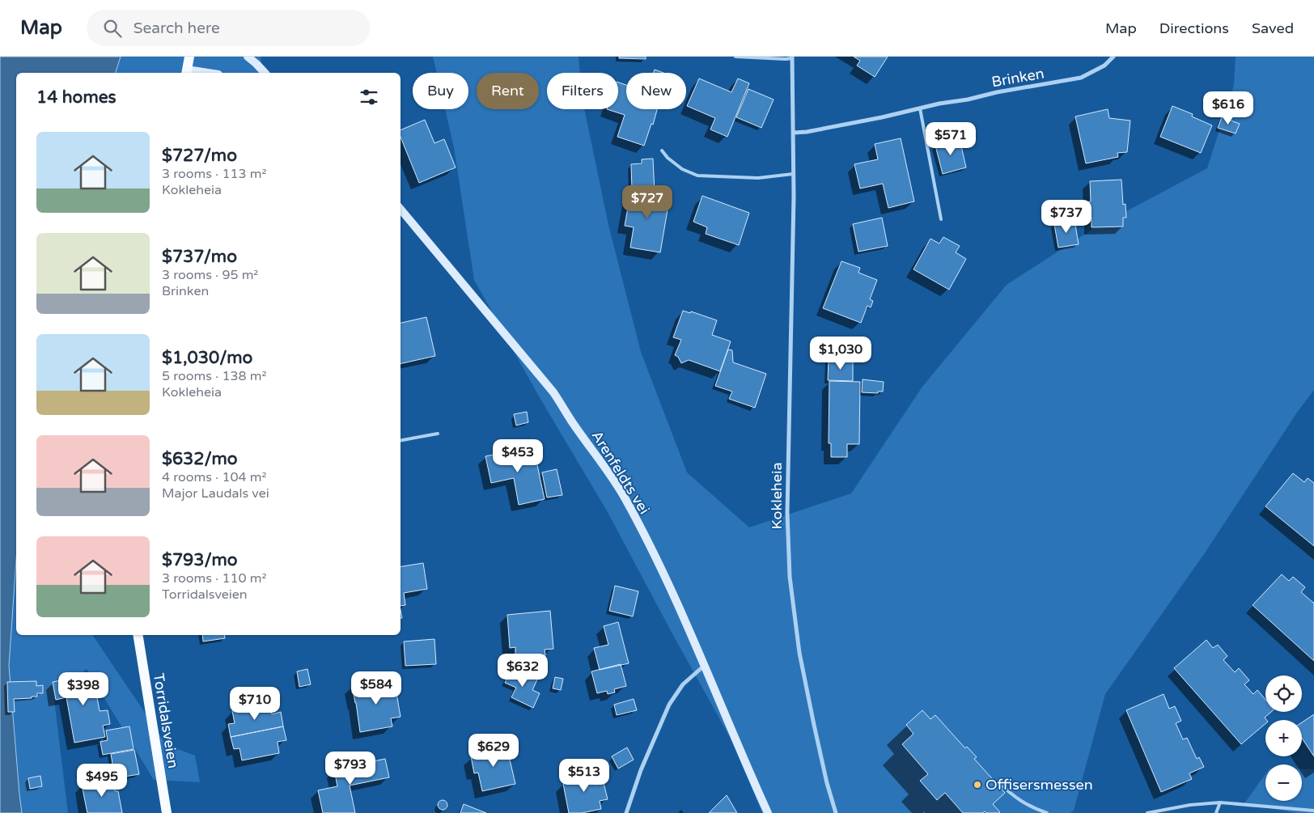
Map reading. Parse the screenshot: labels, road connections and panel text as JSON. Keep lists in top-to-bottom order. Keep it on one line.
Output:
{"streets":{"main road":["Torridalsveien"],"street":["Brinken","Arenfeldts vei","Kokleheia"]},"crossings":[["Brinken","Kokleheia"]],"places":["Offisersmessen"],"page":{"header":"Map","search":"Search here","nav":["Map","Directions","Saved"],"chip":["Buy","Rent","Filters","New"],"heading":"14 homes","price":["$616","$571","$727","$737","$1,030","$453","$632","$584","$398","$710","$629","$793","$513","$495"],"list":[{"name":"$727/mo","note":"3 rooms · 113 m² · Kokleheia"},{"name":"$737/mo","note":"3 rooms · 95 m² · Brinken"},{"name":"$1,030/mo","note":"5 rooms · 138 m² · Kokleheia"},{"name":"$632/mo","note":"4 rooms · 104 m² · Major Laudals vei"},{"name":"$793/mo","note":"3 rooms · 110 m² · Torridalsveien"}],"map_buttons":["+","−"]}}
